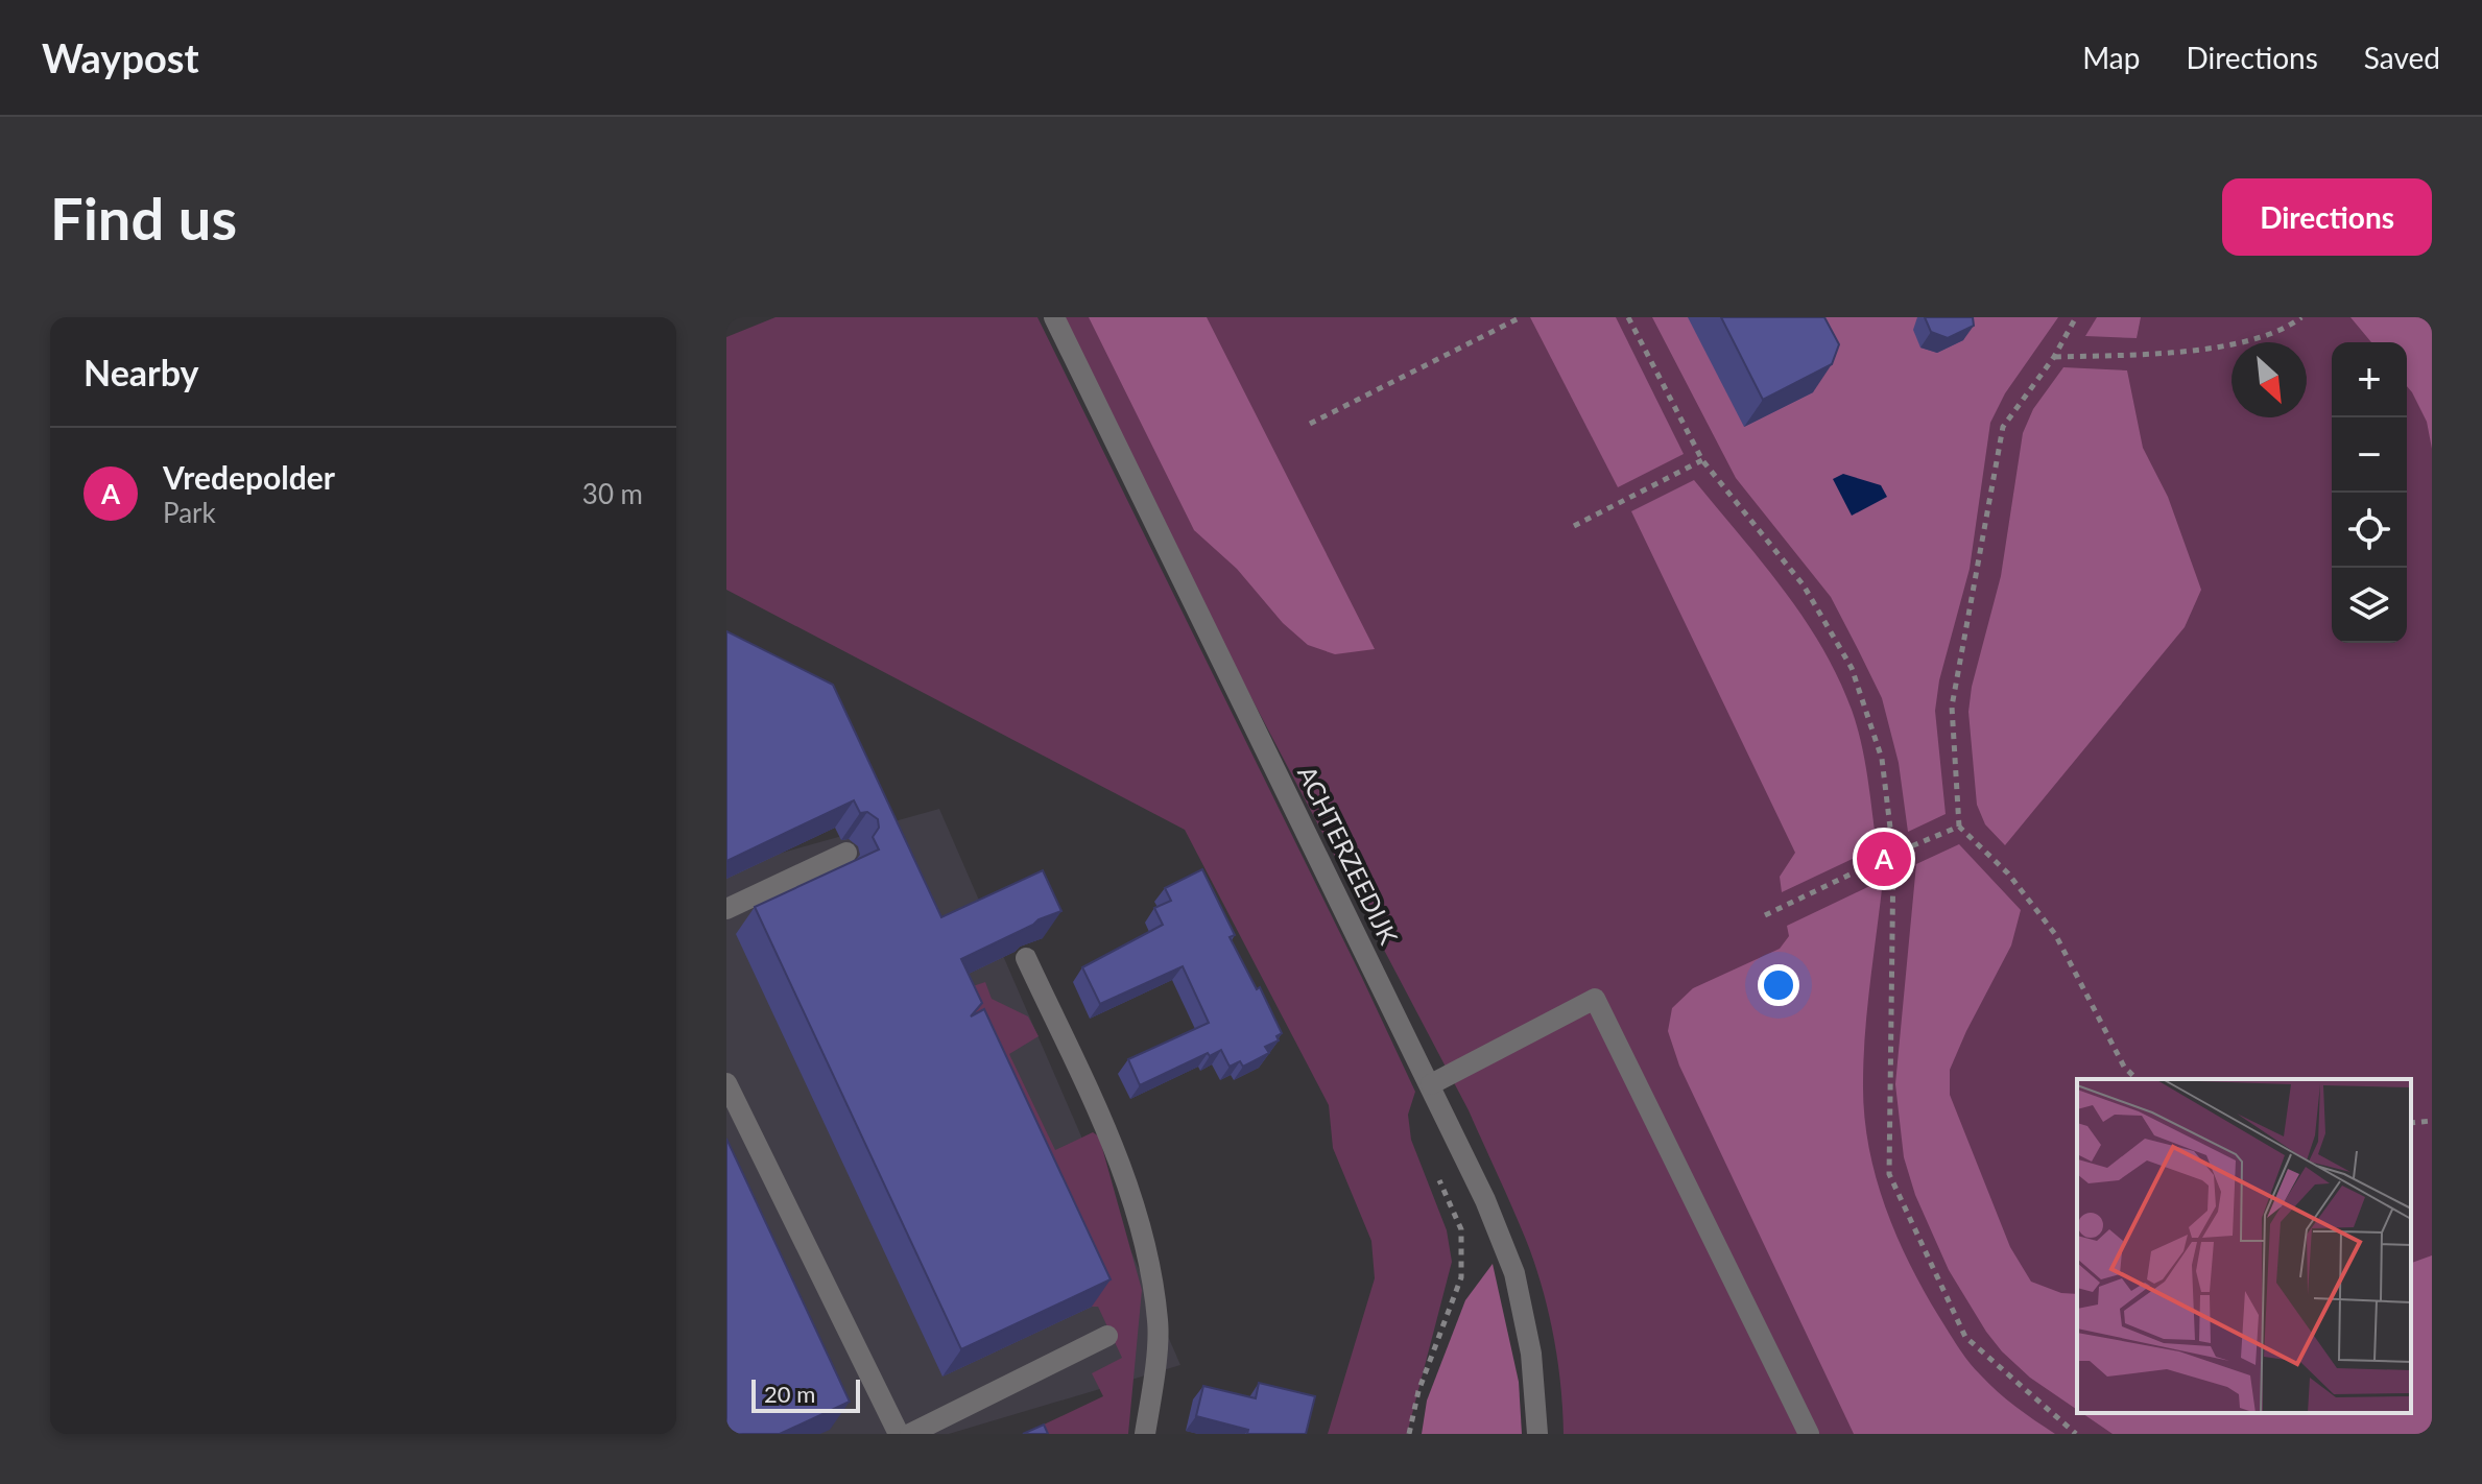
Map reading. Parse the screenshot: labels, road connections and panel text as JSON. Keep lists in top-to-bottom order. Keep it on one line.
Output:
{"streets":{"street":["ACHTERZEEDIJK"]},"scale_bar":"20 m","north":"bottom right","page":{"header":"Waypost","nav":["Map","Directions","Saved"],"buttons":"Directions","title":"Find us","heading":"Nearby","map_buttons":["+","−"],"list":[{"mark":"A","name":"Vredepolder","note":"Park","value":"30 m"}],"pins":"A","scale":"20 m"}}
